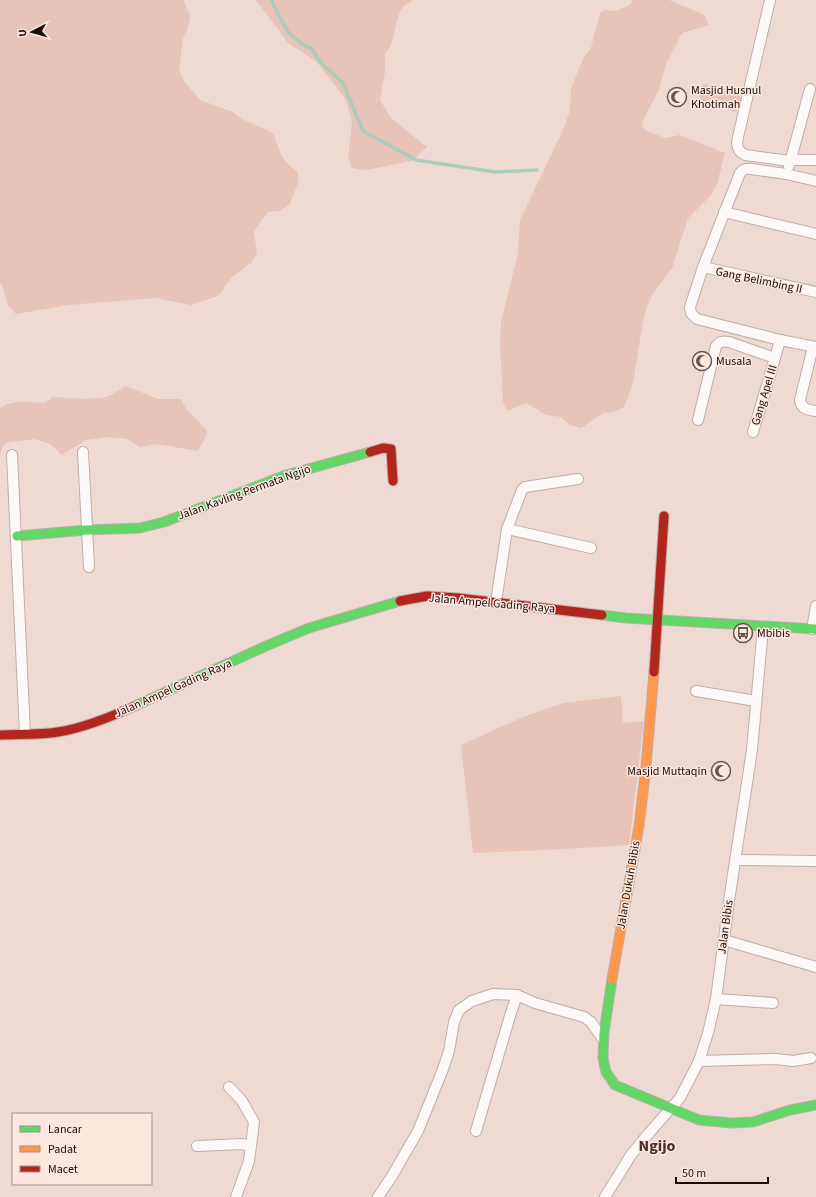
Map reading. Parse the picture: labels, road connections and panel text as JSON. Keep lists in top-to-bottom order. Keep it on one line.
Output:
{"streets":{"street":["Gang Belimbing II","Gang Apel III","Jalan Kavling Permata Ngijo","Jalan Ampel Gading Raya","Jalan Dukuh Bibis","Jalan Bibis"]},"crossings":[["Jalan Ampel Gading Raya","Jalan Dukuh Bibis"],["Jalan Ampel Gading Raya","Jalan Bibis"],["Jalan Dukuh Bibis","Jalan Bibis"]],"districts":["Ngijo"],"places":{"mosque":["Masjid Husnul Khotimah","Musala","Masjid Muttaqin"],"bus stop":["Mbibis"]},"legend":["Lancar","Padat","Macet"],"scale_bar":"50 m","north":"left"}
